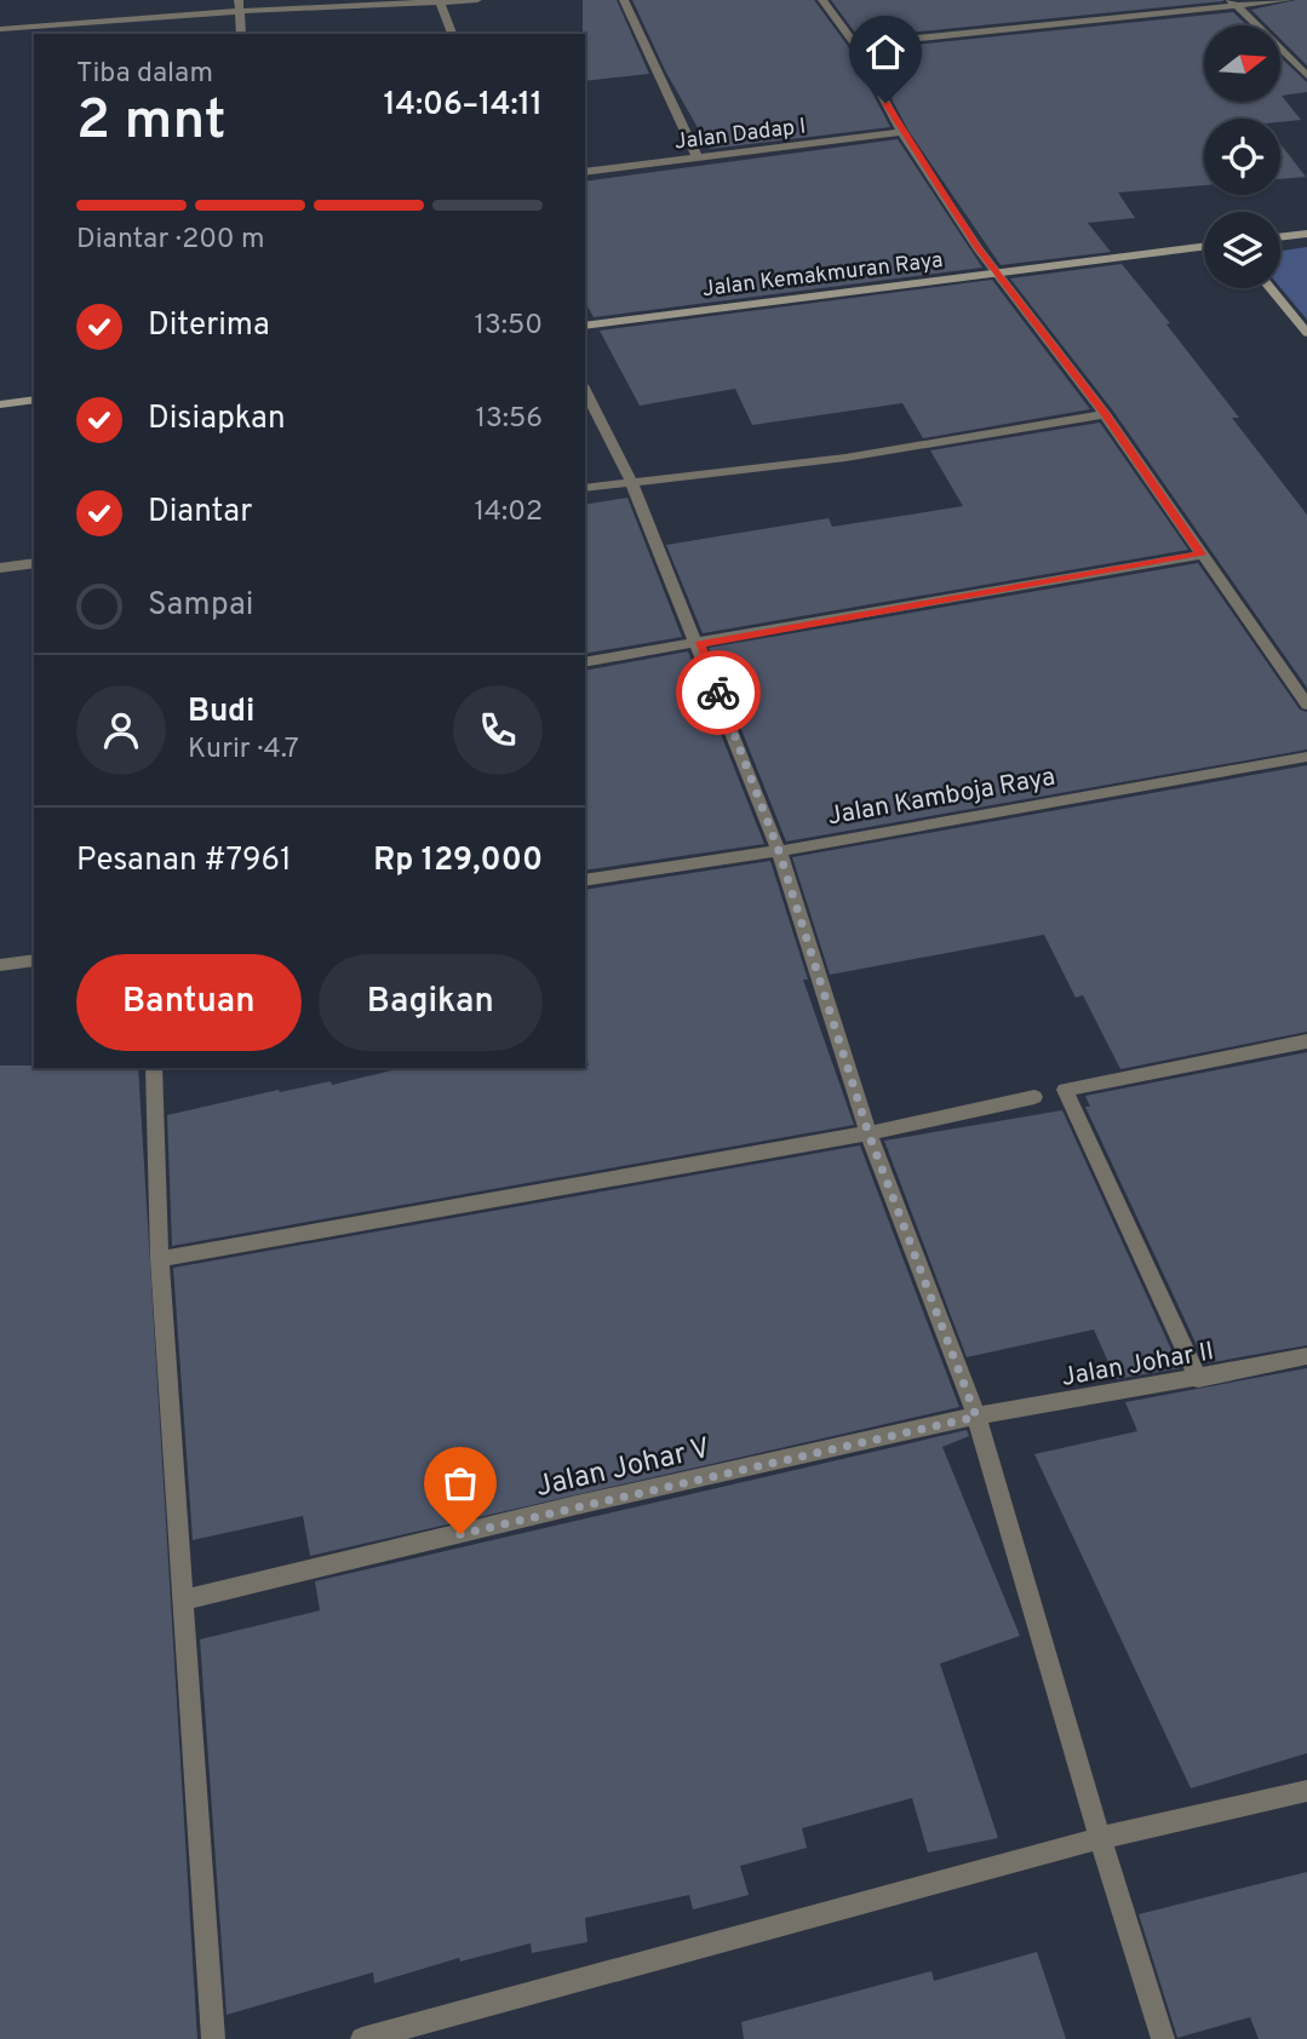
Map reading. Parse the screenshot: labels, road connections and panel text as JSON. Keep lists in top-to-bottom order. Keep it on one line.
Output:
{"streets":{"main road":["Jalan Kemakmuran Raya"],"street":["Jalan Dadap I","Jalan Kamboja Raya","Jalan Johar II","Jalan Johar V"]},"crossings":[["Jalan Johar II","Jalan Johar V"]],"north":"right","page":{"heading":["2 mnt","Tiba dalam","14:06–14:11"],"panel":["Budi","Kurir · 4.7","Pesanan #7961","Rp 129,000"],"bar":"Diantar · 200 m","list":[["Diterima","13:50"],["Disiapkan","13:56"],["Diantar","14:02"],"Sampai"],"buttons":["Bantuan","Bagikan"]}}
